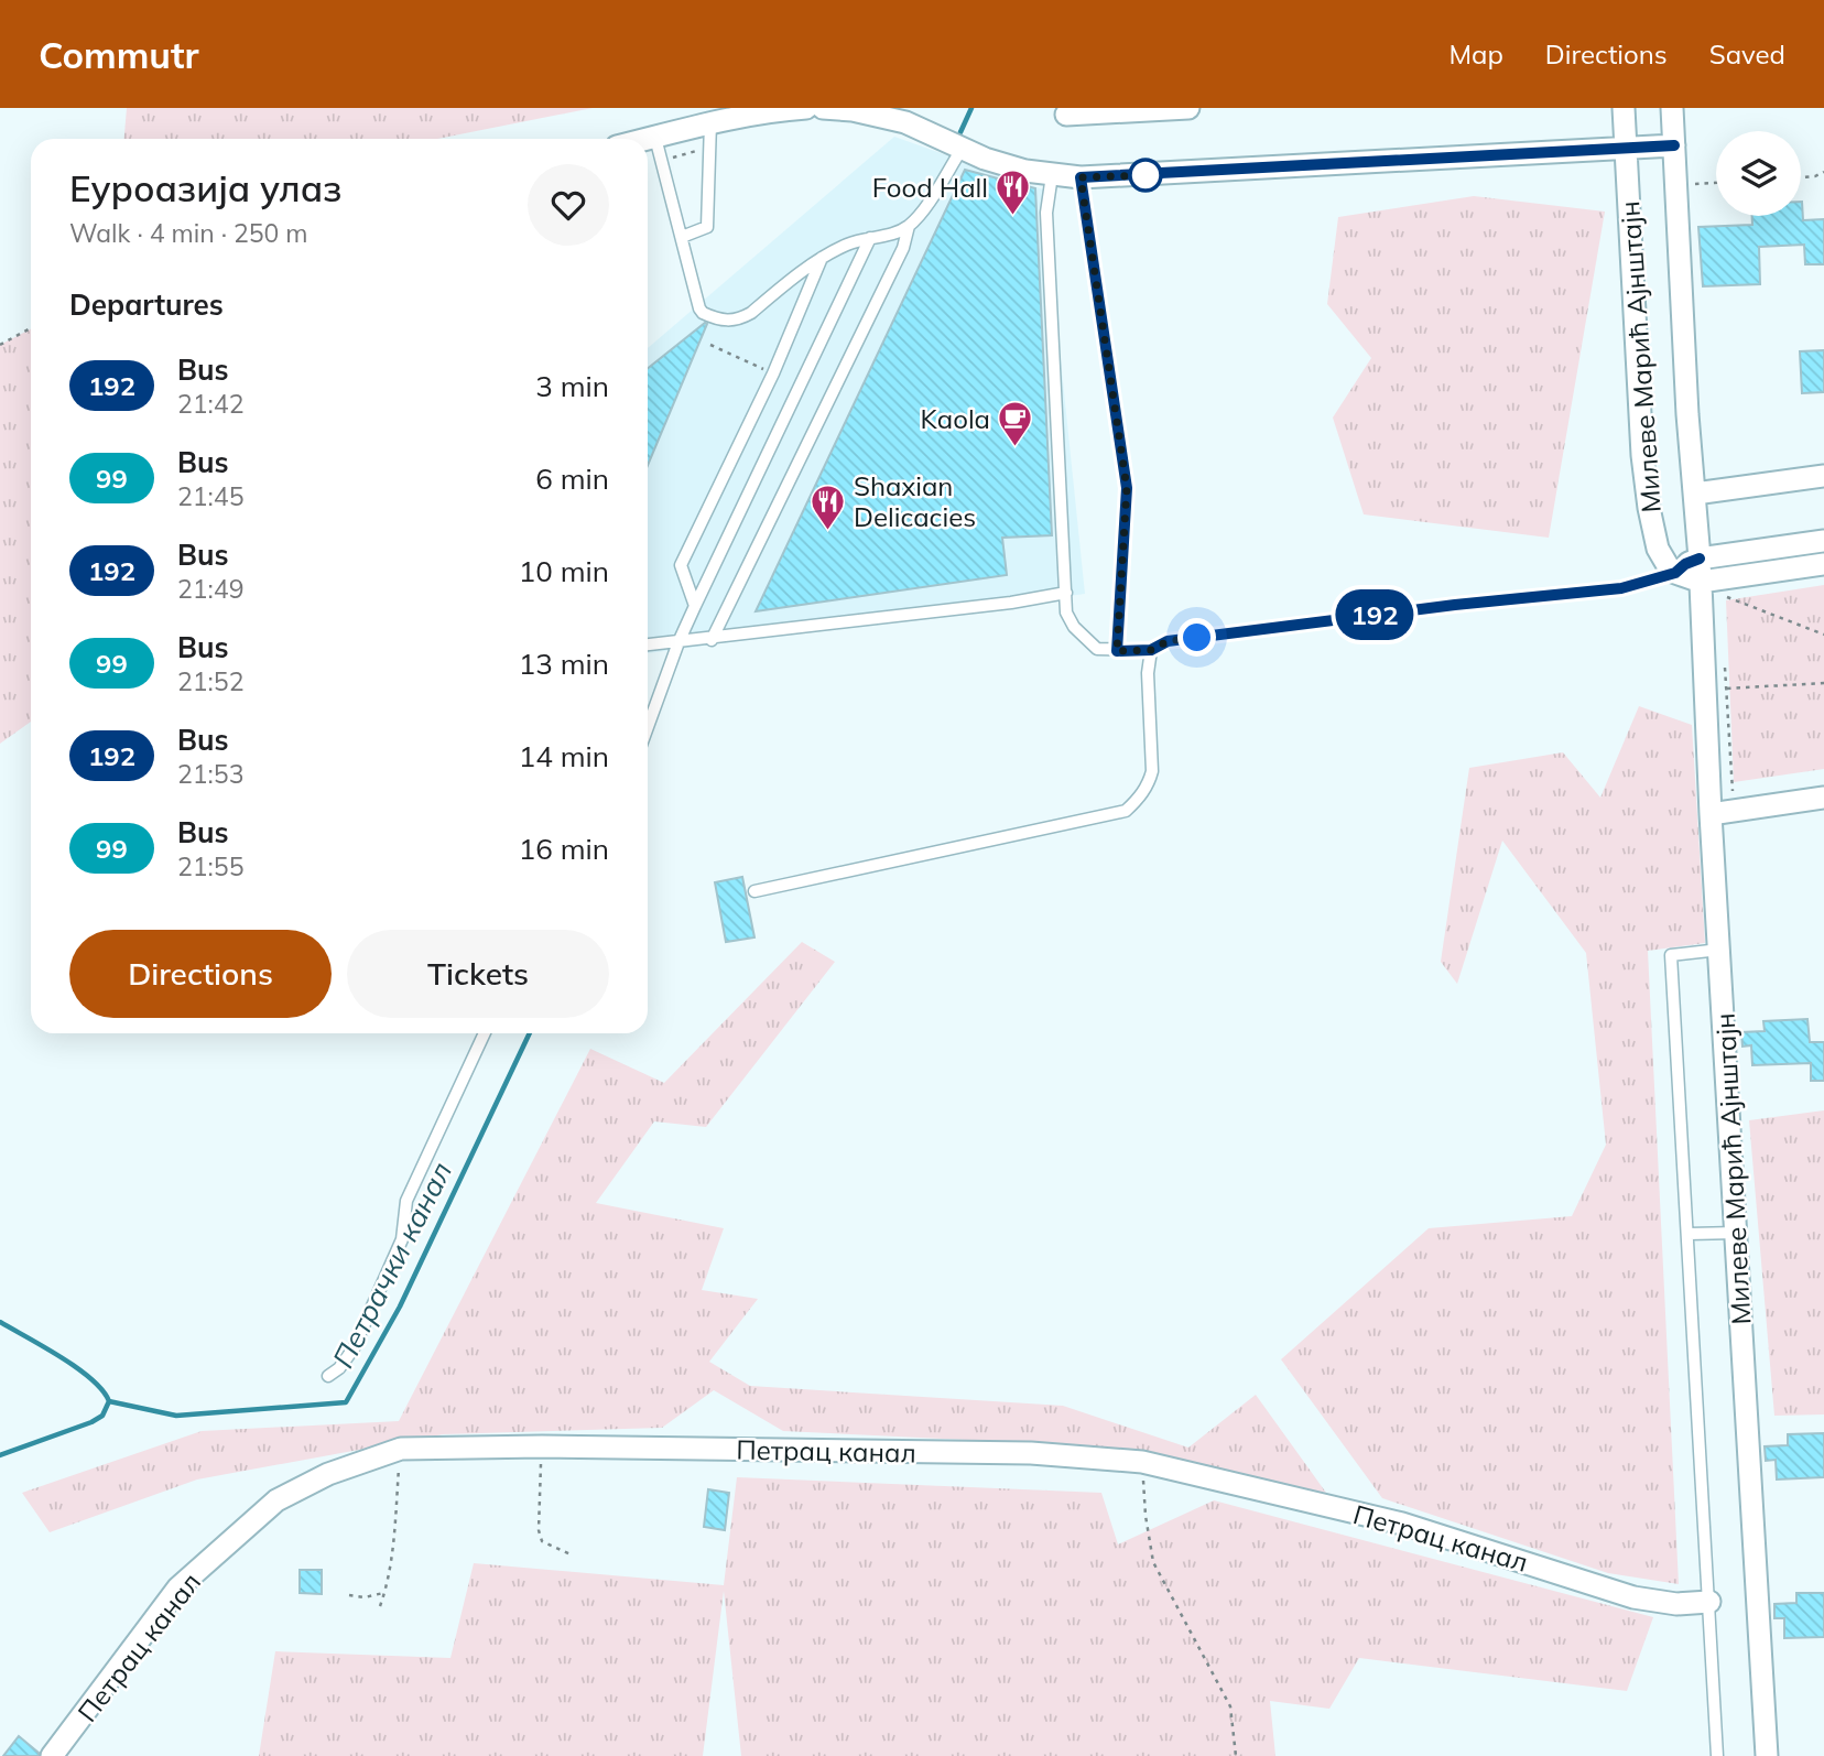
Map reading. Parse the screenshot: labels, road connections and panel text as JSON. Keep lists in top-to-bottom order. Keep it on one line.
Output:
{"streets":{"street":["Милеве Марић Ајнштајн","Петрац канал"]},"water":["Петрачки канал"],"places":{"restaurant":["Food Hall","Shaxian Delicacies"],"cafe":["Kaola"]},"lines":["bus line 192"],"page":{"header":"Commutr","nav":["Map","Directions","Saved"],"on_map":"192","heading":[["Еуроазија улаз","Walk · 4 min · 250 m"],"Departures"],"list":[{"mark":"192","name":"Bus","note":"21:42","value":"3 min"},{"mark":"99","name":"Bus","note":"21:45","value":"6 min"},{"mark":"192","name":"Bus","note":"21:49","value":"10 min"},{"mark":"99","name":"Bus","note":"21:52","value":"13 min"},{"mark":"192","name":"Bus","note":"21:53","value":"14 min"},{"mark":"99","name":"Bus","note":"21:55","value":"16 min"}],"buttons":["Directions","Tickets"]}}
